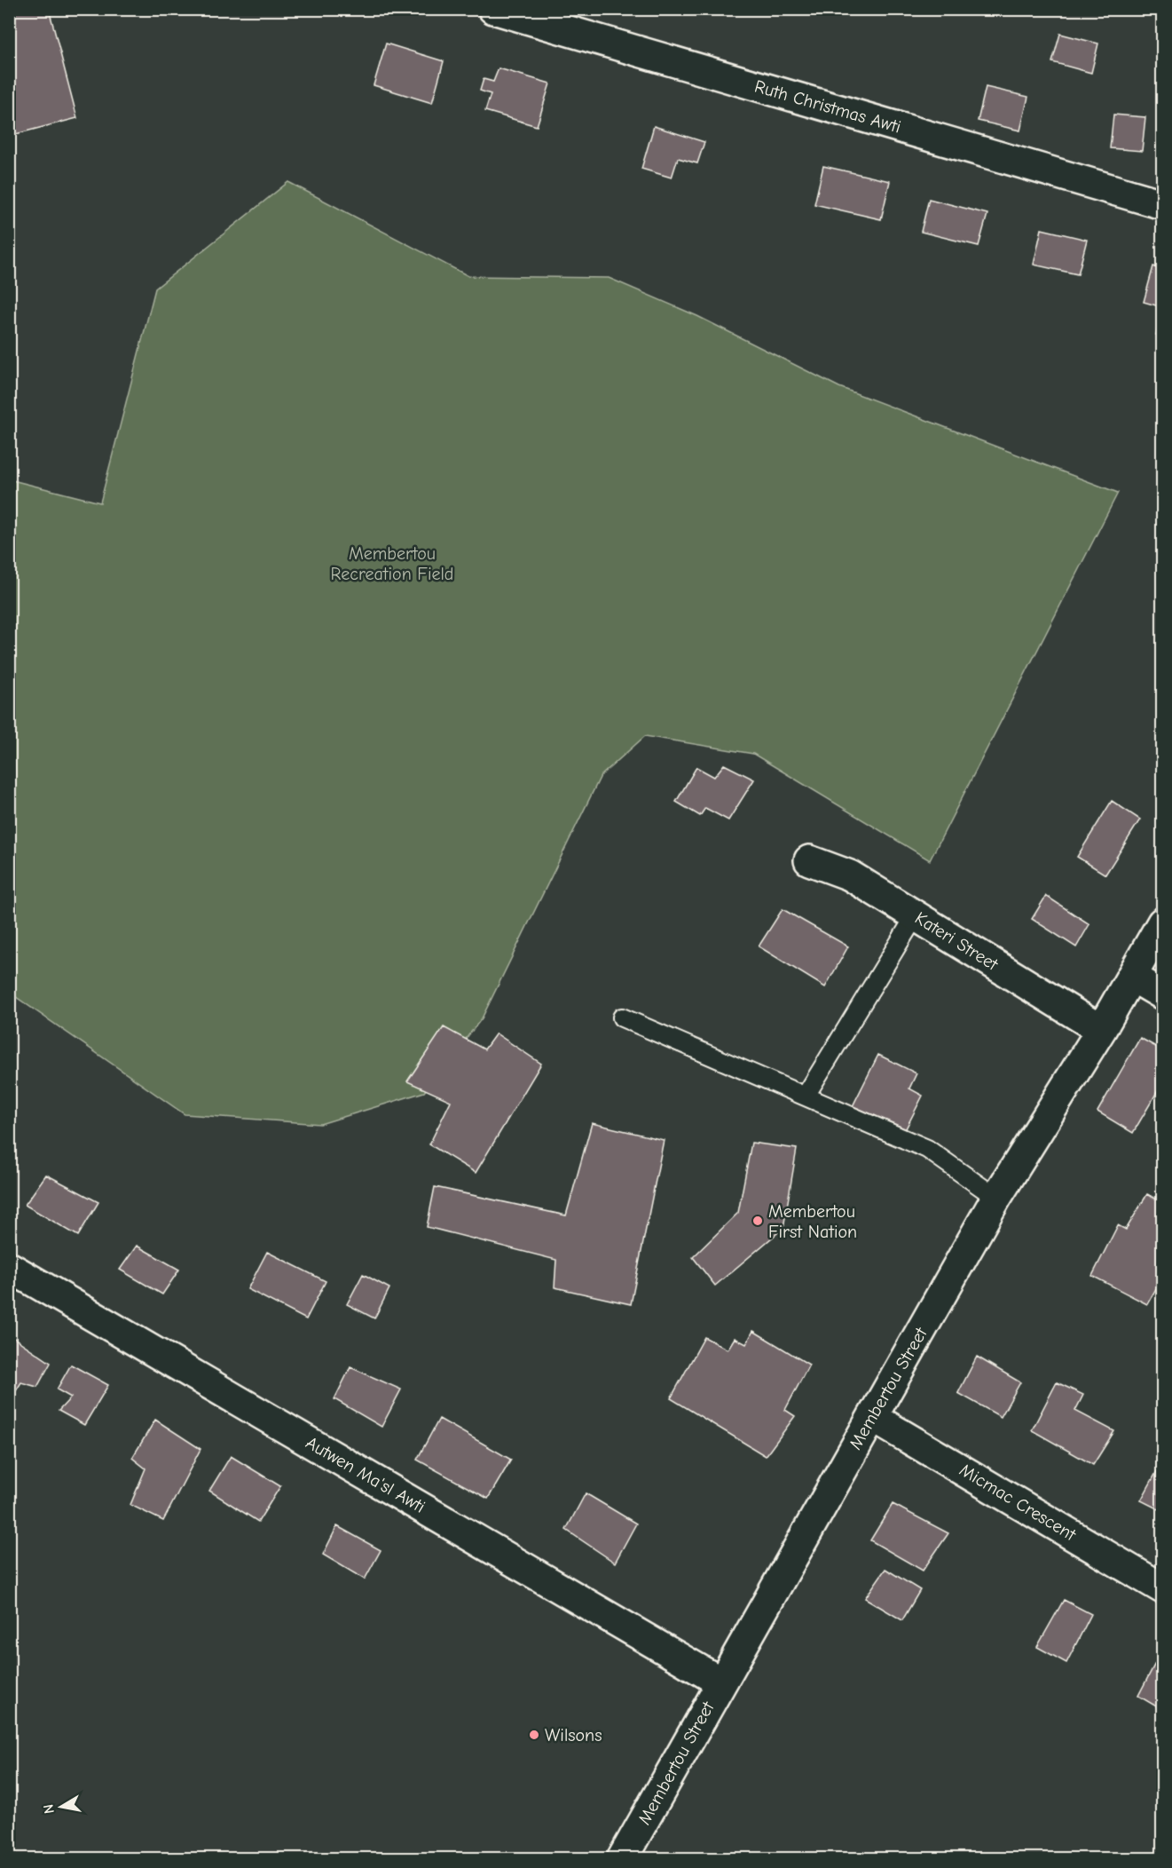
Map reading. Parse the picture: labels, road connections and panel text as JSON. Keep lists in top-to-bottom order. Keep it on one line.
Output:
{"streets":{"street":["Ruth Christmas Awti","Kateri Street","Membertou Street","Autwen Ma'sl Awti","Micmac Crescent"]},"crossings":[["Kateri Street","Membertou Street"],["Membertou Street","Autwen Ma'sl Awti"],["Membertou Street","Micmac Crescent"]],"parks":["Membertou Recreation Field"],"places":["Membertou First Nation","Wilsons"],"north":"left"}
